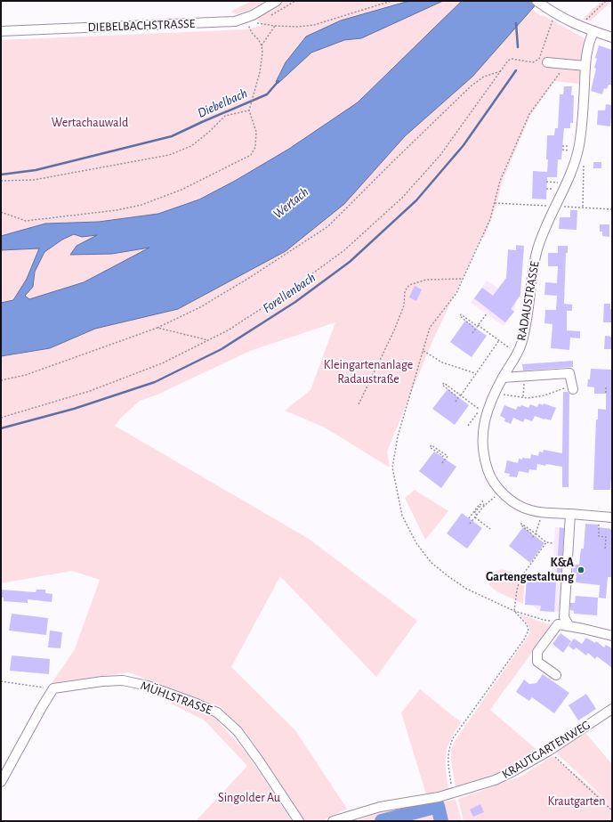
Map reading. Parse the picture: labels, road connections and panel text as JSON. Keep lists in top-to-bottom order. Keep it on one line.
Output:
{"streets":{"street":["DIEBELBACHSTRASSE","RADAUSTRASSE","MÜHLSTRASSE","KRAUTGARTENWEG"]},"water":["Diebelbach","Wertach","Forellenbach"],"parks":["Wertachauwald","Kleingartenanlage Radaustraße","Singolder Au","Krautgarten"],"places":["K&A Gartengestaltung"]}
